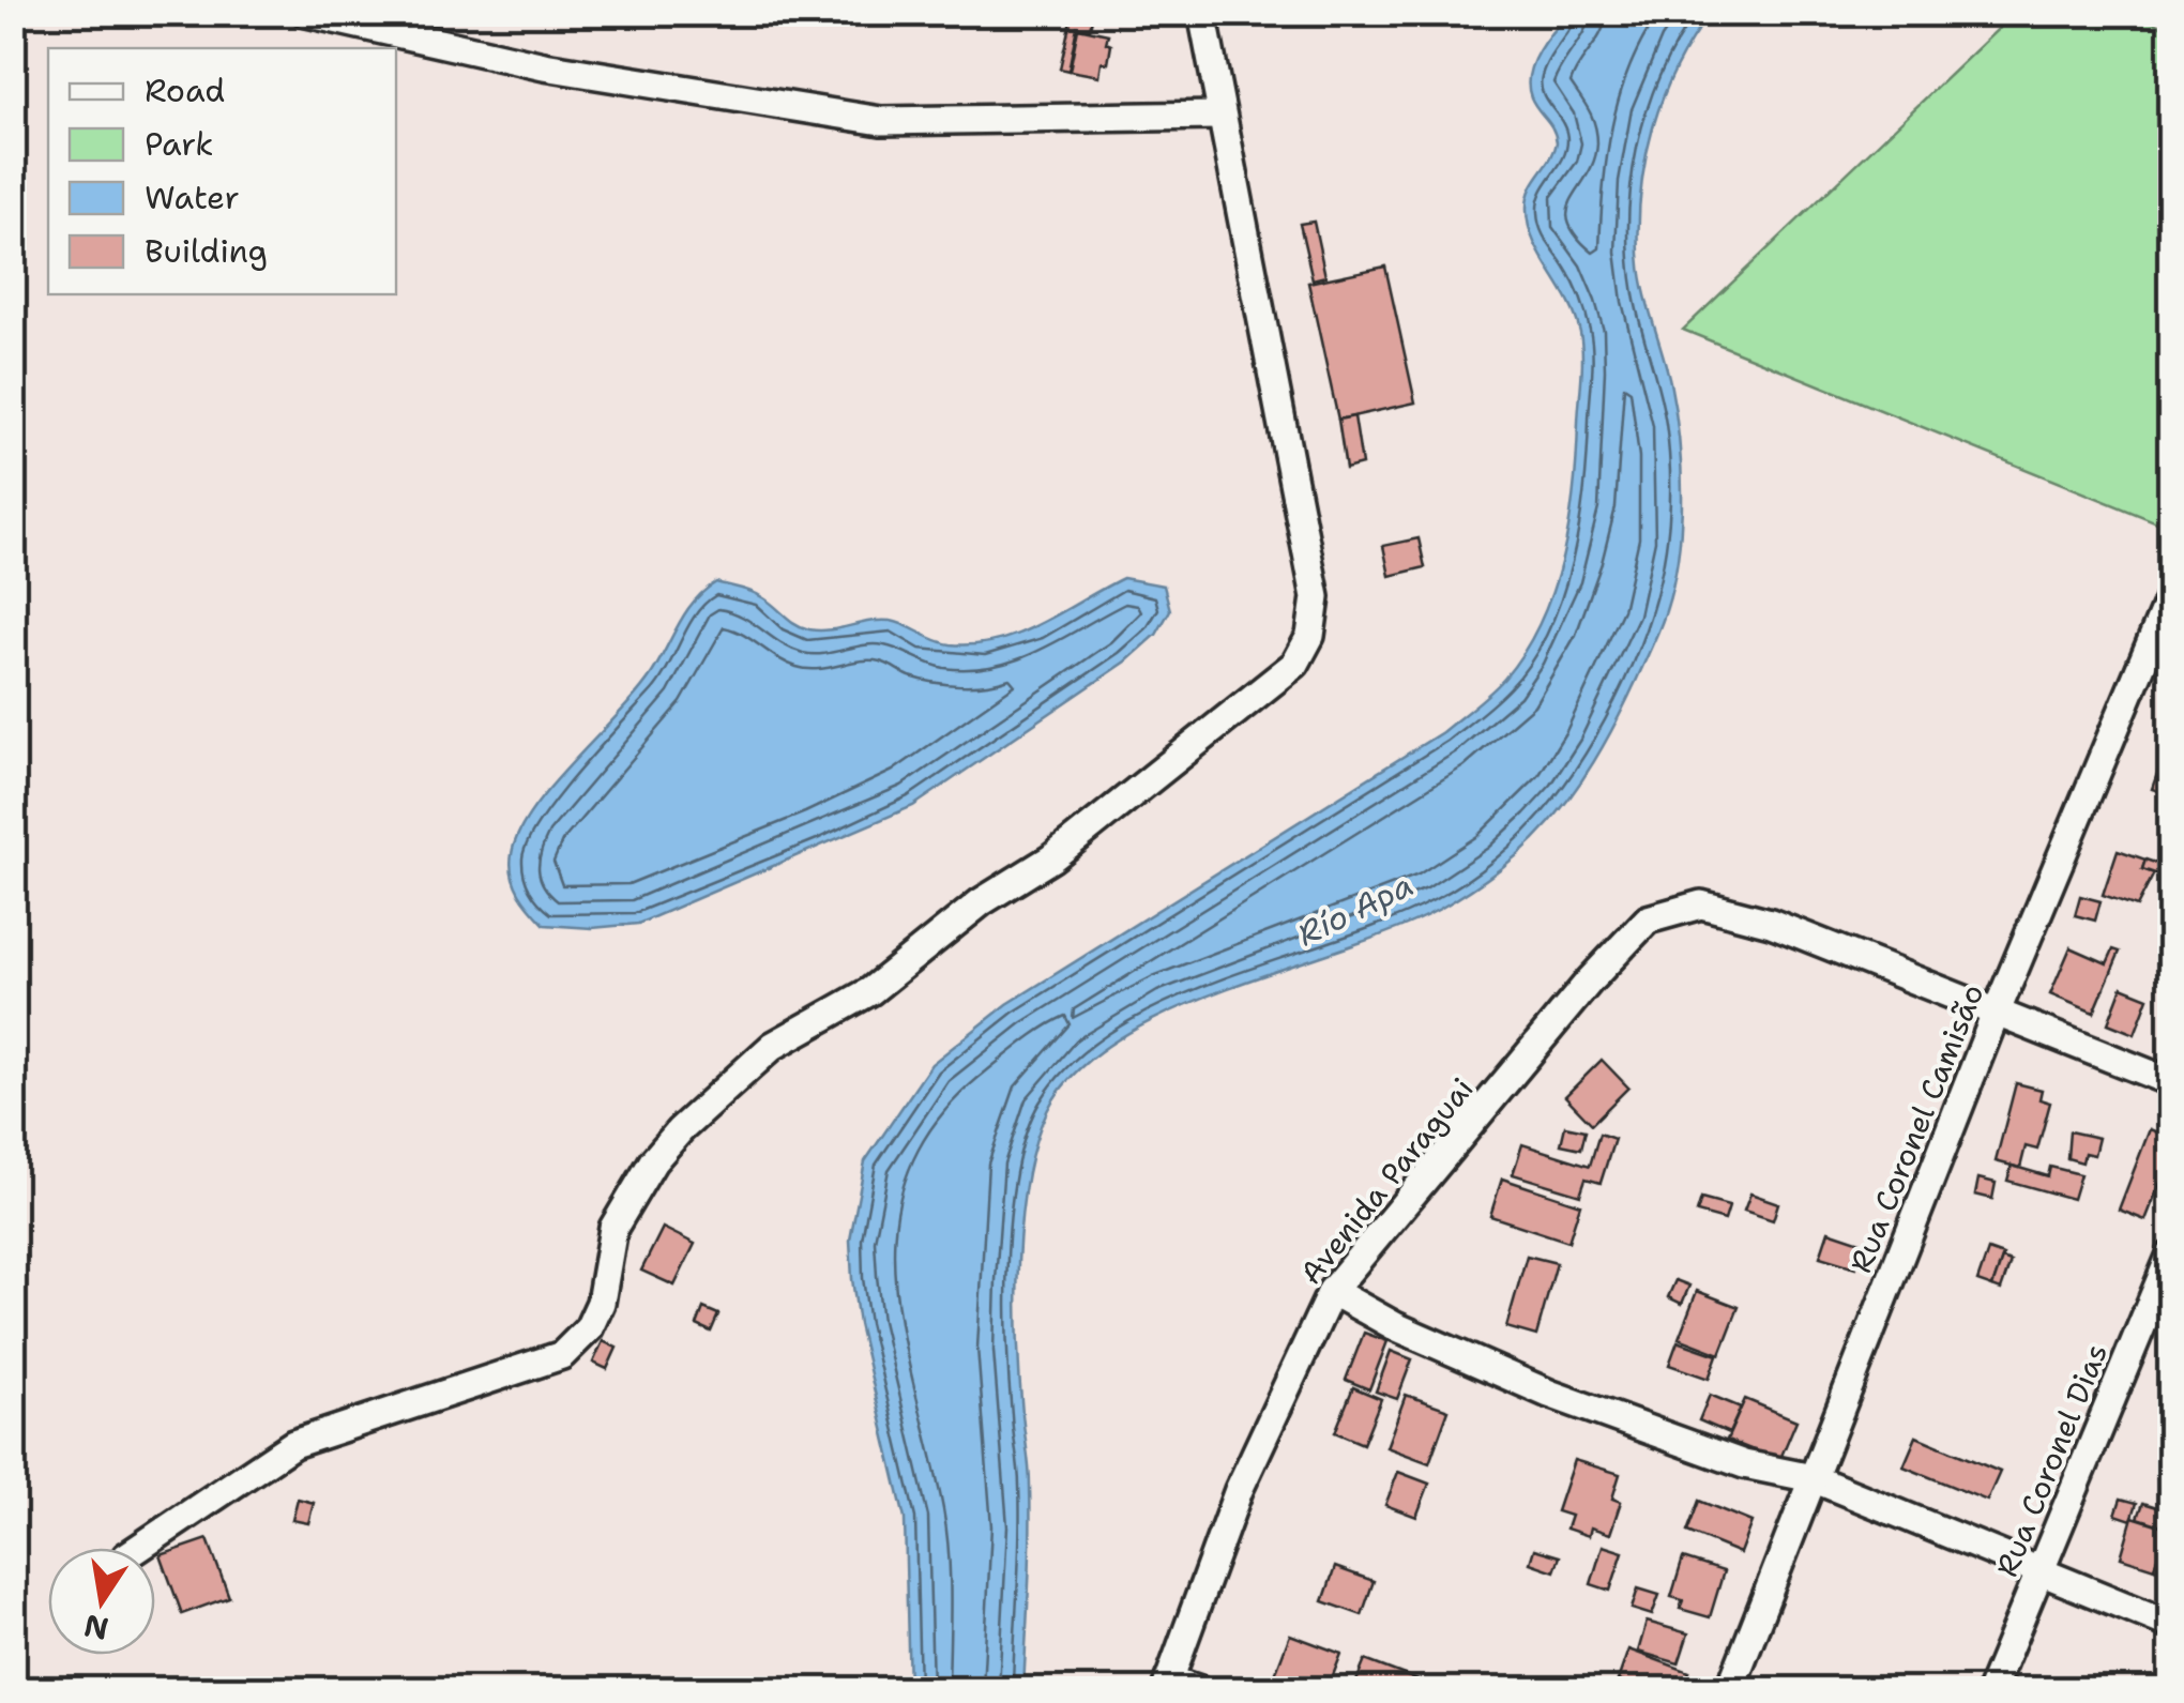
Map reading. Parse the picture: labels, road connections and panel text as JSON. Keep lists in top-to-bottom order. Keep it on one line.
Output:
{"streets":{"street":["Rua Coronel Camisão","Avenida Paraguai","Rua Coronel Dias"]},"crossings":[["Rua Coronel Camisão","Avenida Paraguai"]],"water":["Río Apa"],"legend":["Road","Park","Water","Building"],"north":"bottom"}
